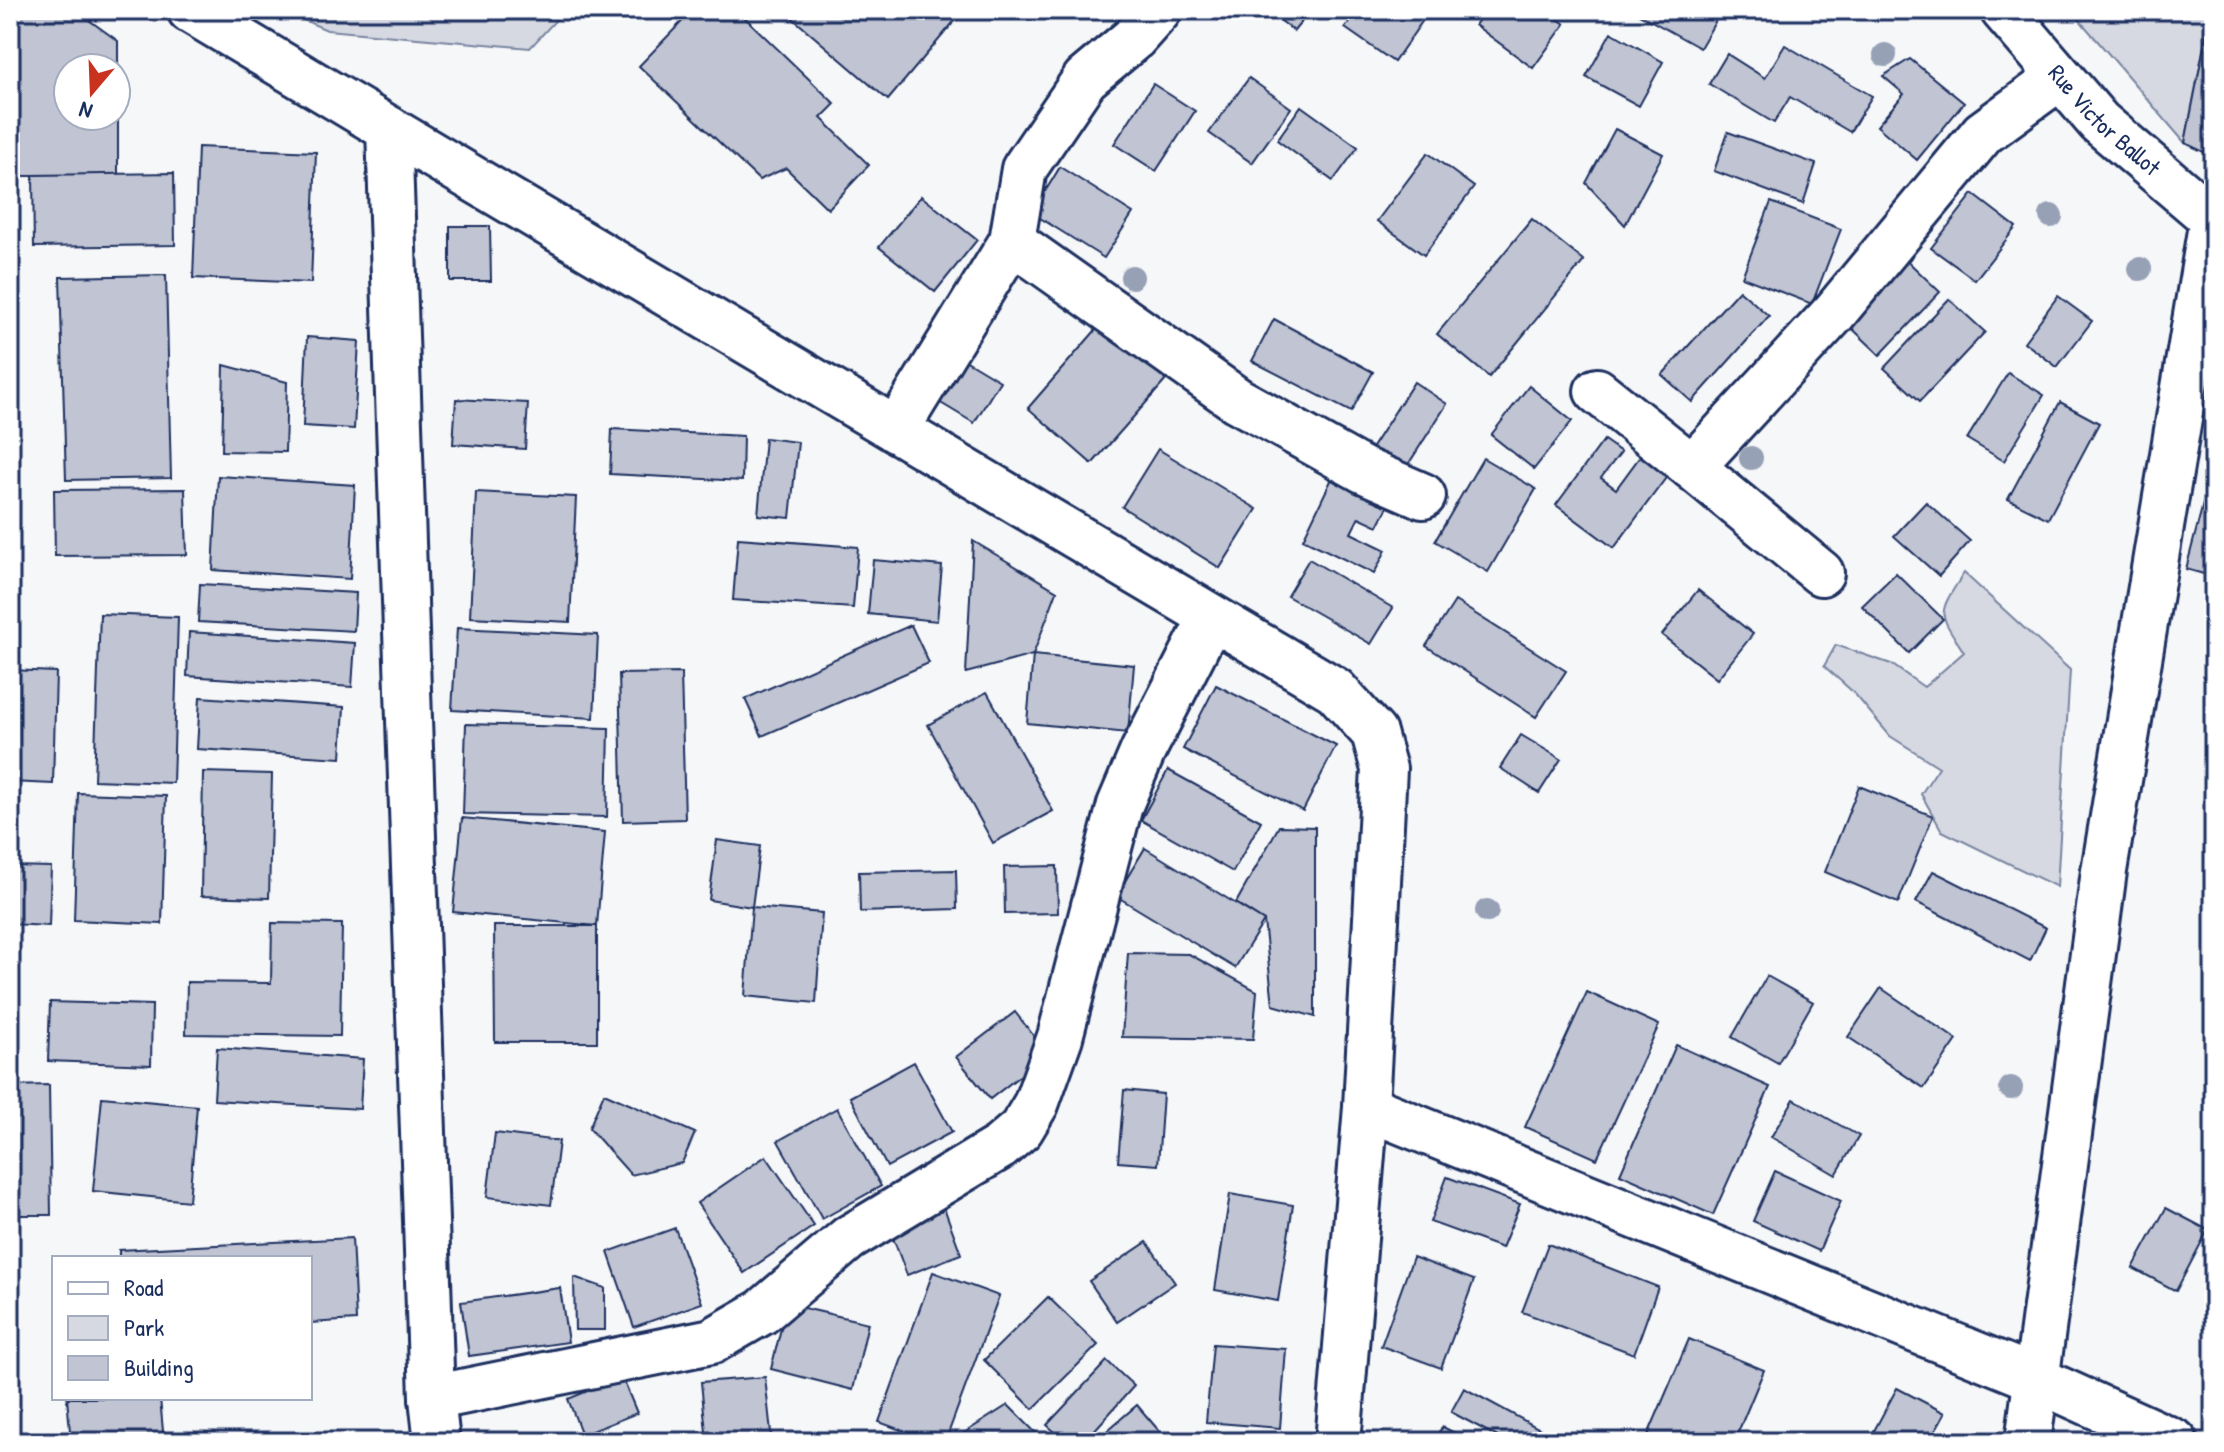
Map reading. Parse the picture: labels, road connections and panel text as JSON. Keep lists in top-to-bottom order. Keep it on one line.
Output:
{"streets":{"street":["Rue Victor Ballot"]},"legend":["Road","Park","Building"],"north":"bottom"}
